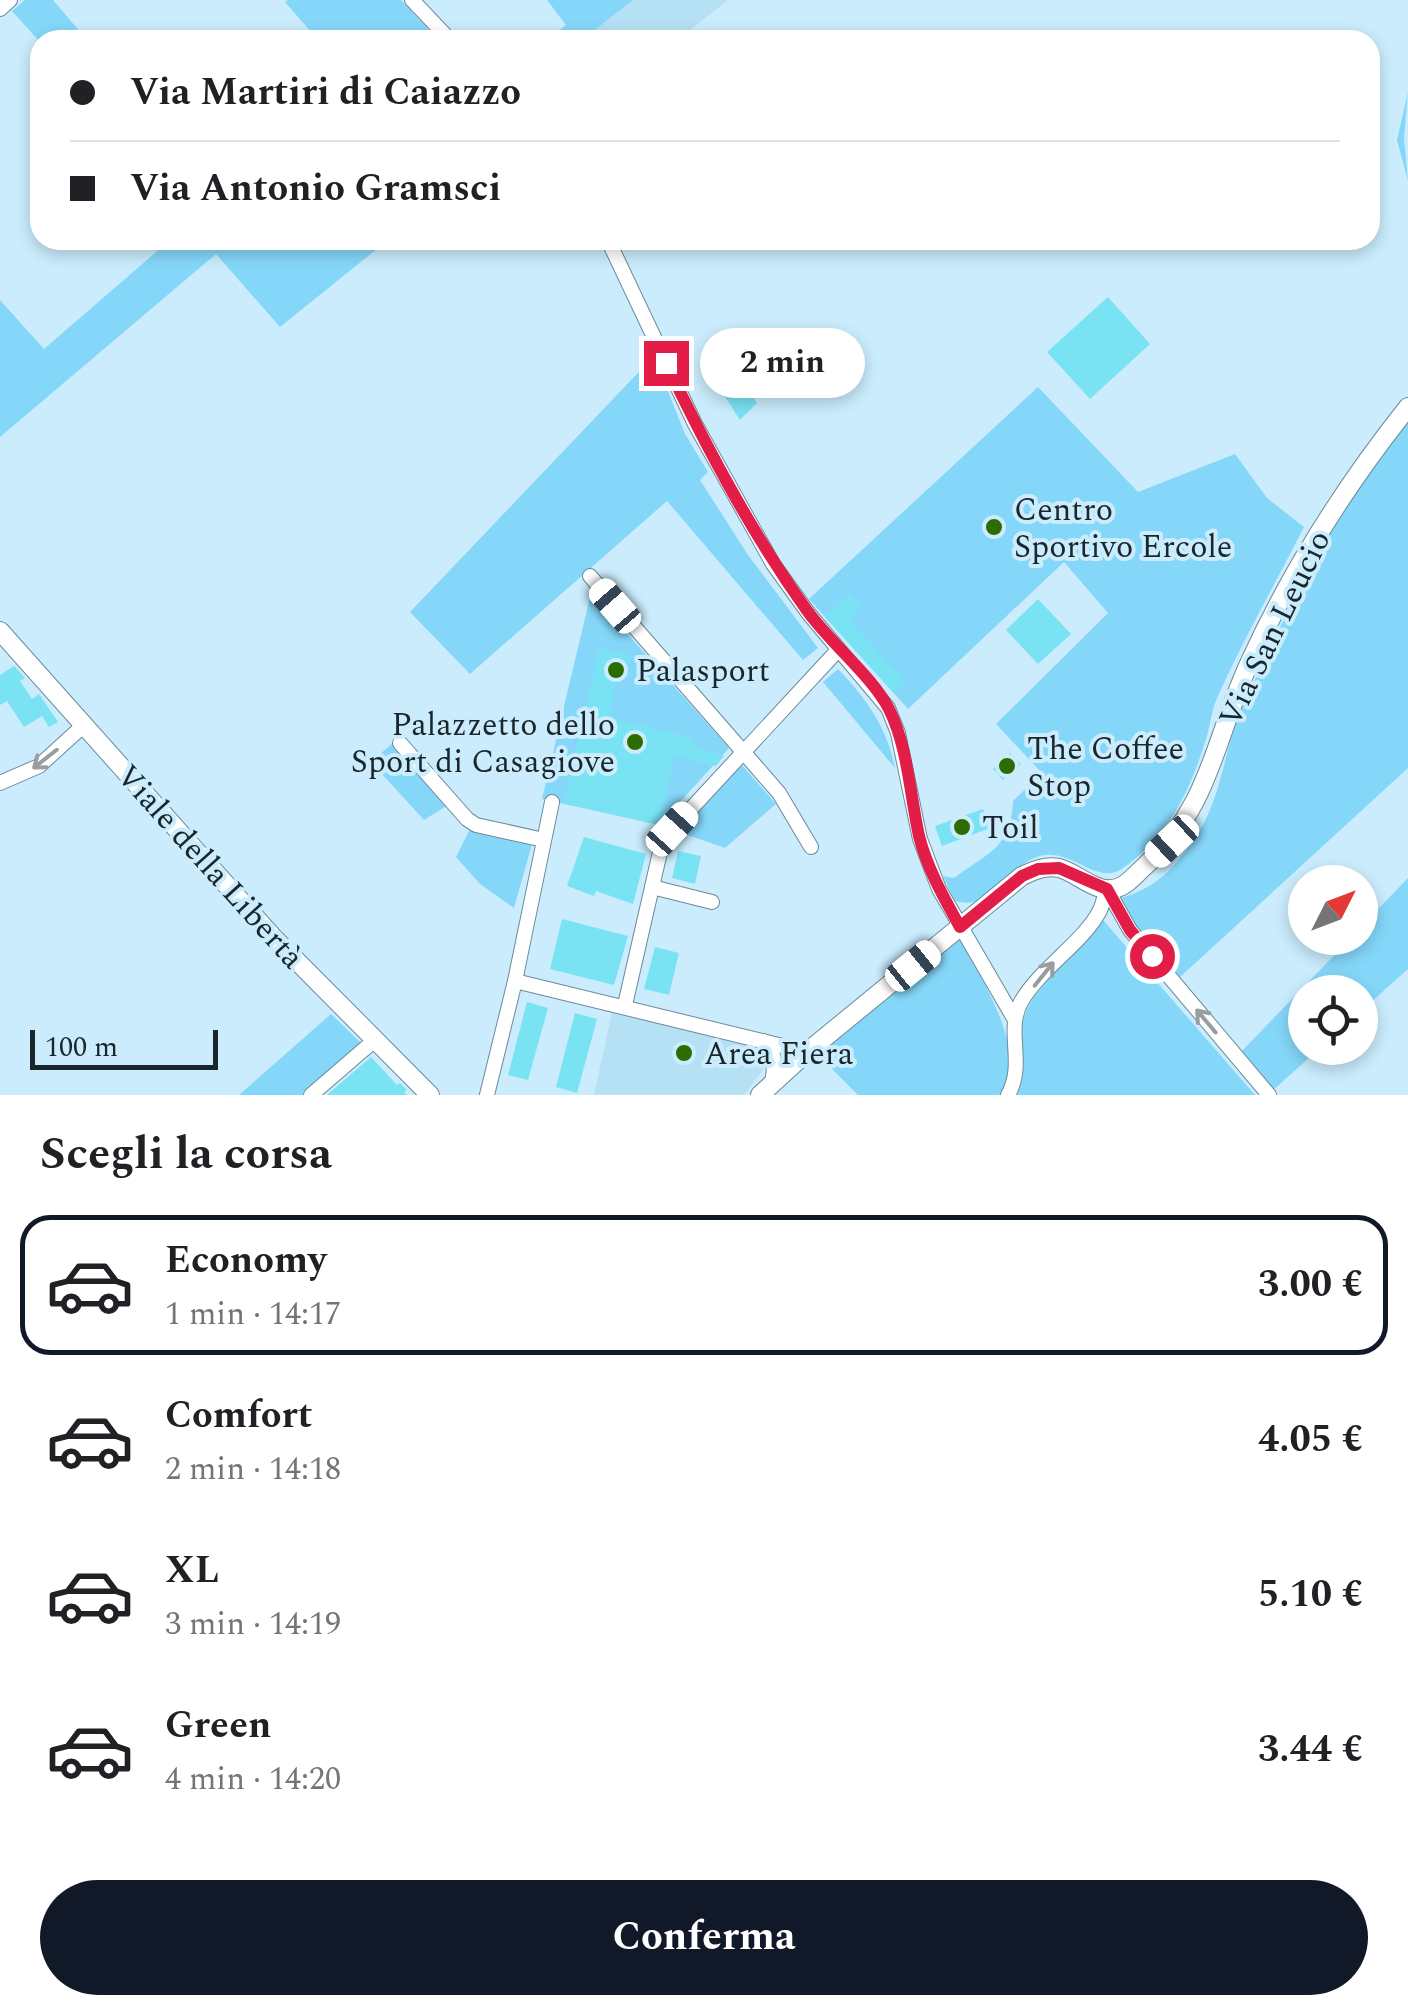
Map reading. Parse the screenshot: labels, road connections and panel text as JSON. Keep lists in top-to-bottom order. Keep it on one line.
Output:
{"streets":{"street":["Via San Leucio","Viale della Libertà"]},"places":["Centro Sportivo Ercole","Palasport","Palazzetto dello Sport di Casagiove","The Coffee Stop","Toil","Area Fiera"],"scale_bar":"100 m","north":"top right","page":{"banner":["Via Martiri di Caiazzo","Via Antonio Gramsci"],"bubble":"2 min","scale":"100 m","heading":"Scegli la corsa","list":[{"name":"Economy","note":"1 min · 14:17","value":"3.00 €"},{"name":"Comfort","note":"2 min · 14:18","value":"4.05 €"},{"name":"XL","note":"3 min · 14:19","value":"5.10 €"},{"name":"Green","note":"4 min · 14:20","value":"3.44 €"}],"buttons":"Conferma"}}
